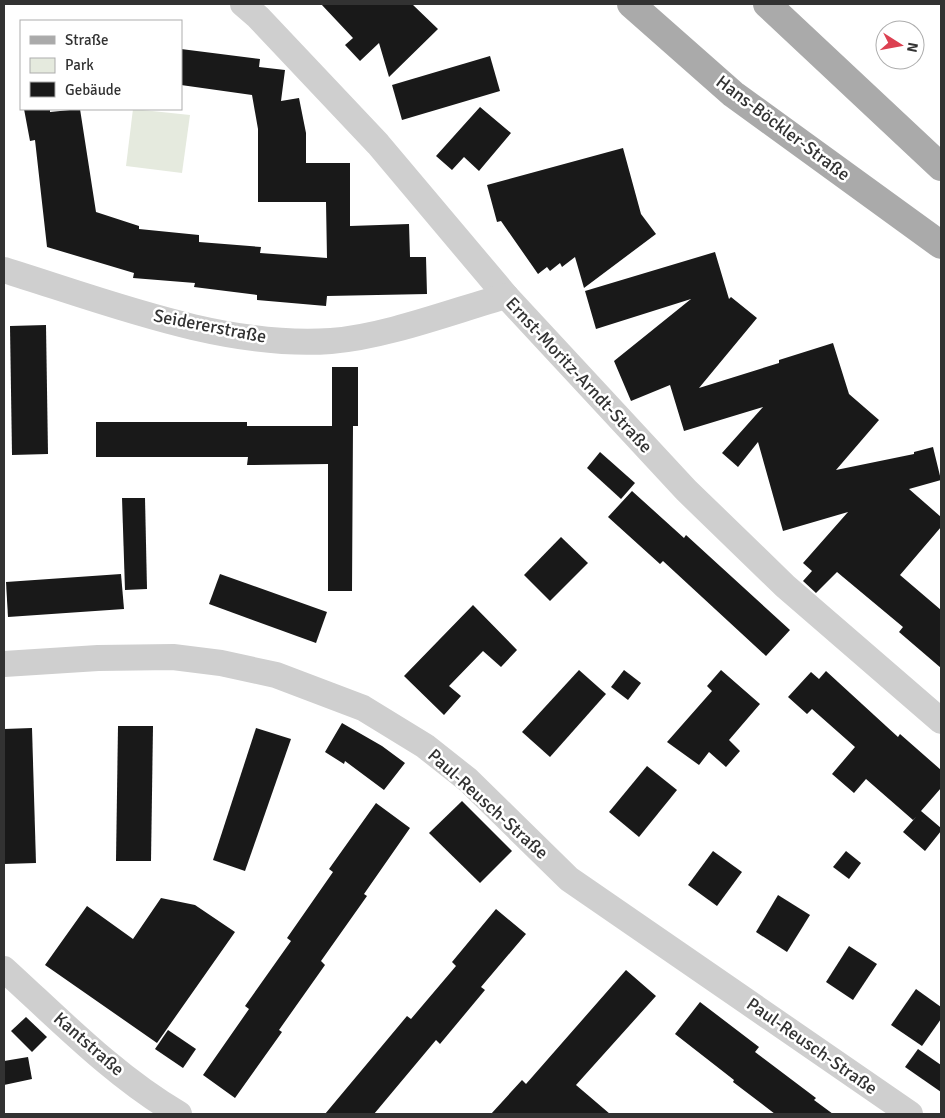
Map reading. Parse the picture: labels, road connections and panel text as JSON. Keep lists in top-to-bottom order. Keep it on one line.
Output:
{"streets":{"main road":["Hans-Böckler-Straße"],"street":["Seidererstraße","Ernst-Moritz-Arndt-Straße","Paul-Reusch-Straße","Kantstraße"]},"crossings":[["Seidererstraße","Ernst-Moritz-Arndt-Straße"]],"legend":["Straße","Park","Gebäude"],"north":"right"}
